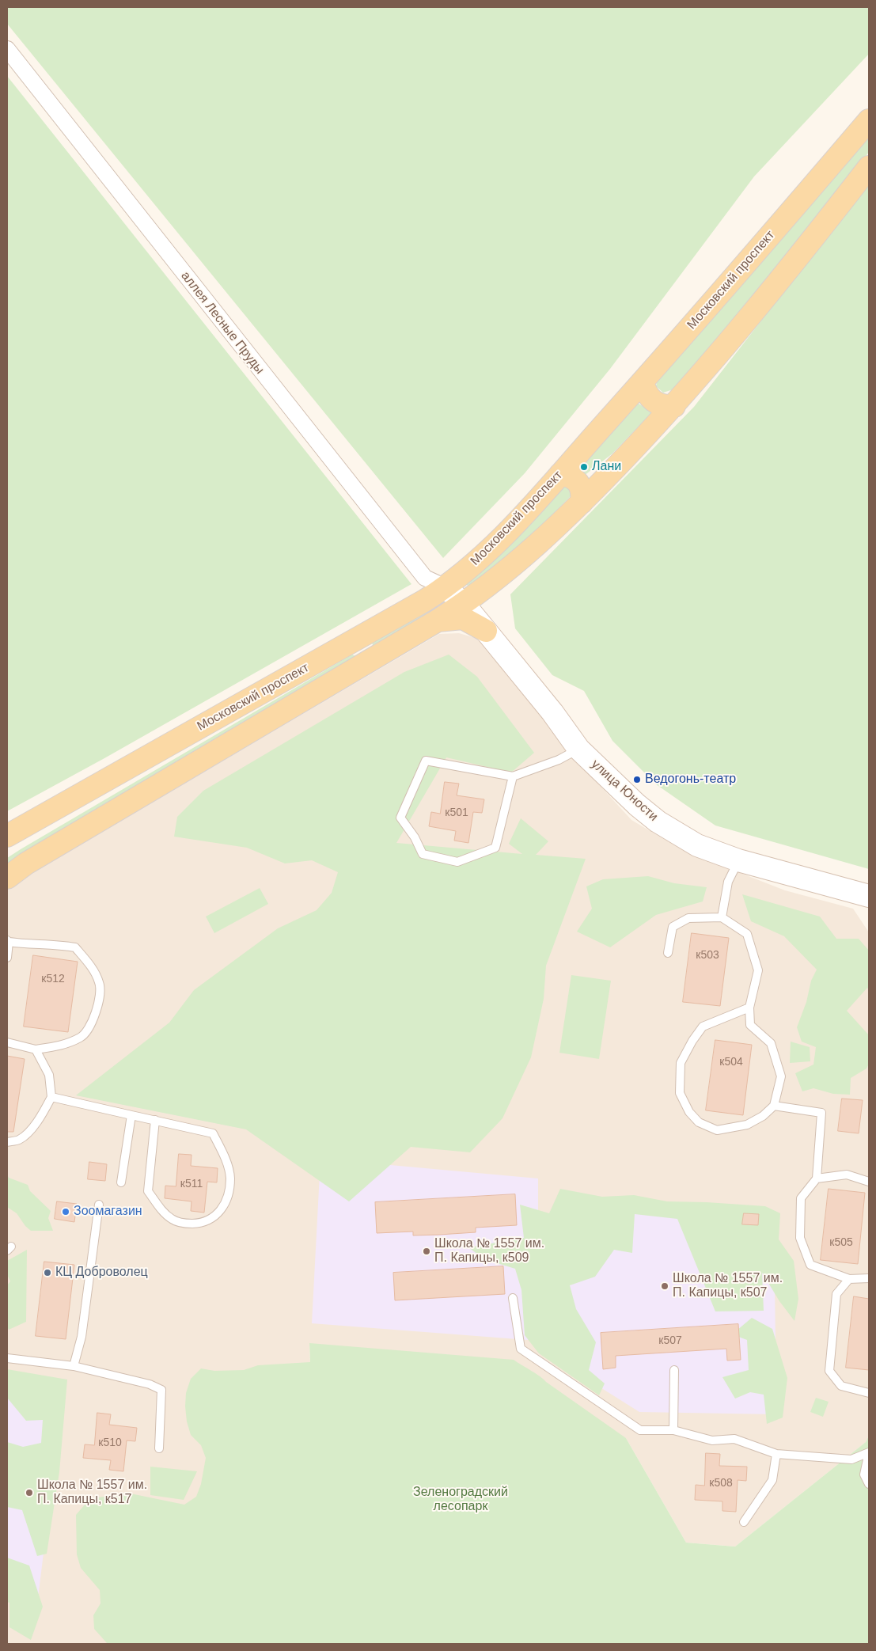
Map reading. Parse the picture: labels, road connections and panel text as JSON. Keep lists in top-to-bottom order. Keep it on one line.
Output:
{"streets":{"main road":["Московский проспект"],"street":["аллея Лесные Пруды","улица Юности"]},"crossings":[["Московский проспект","аллея Лесные Пруды"],["Московский проспект","улица Юности"],["аллея Лесные Пруды","улица Юности"]],"parks":["Зеленоградский лесопарк"],"places":["Лани","Ведогонь-театр","Зоомагазин","Школа № 1557 им. П. Капицы, к509","КЦ Доброволец","Школа № 1557 им. П. Капицы, к507","Школа № 1557 им. П. Капицы, к517"],"house_numbers":["к501","к503","к512","к504","к511","к505","к507","к510","к508"]}
